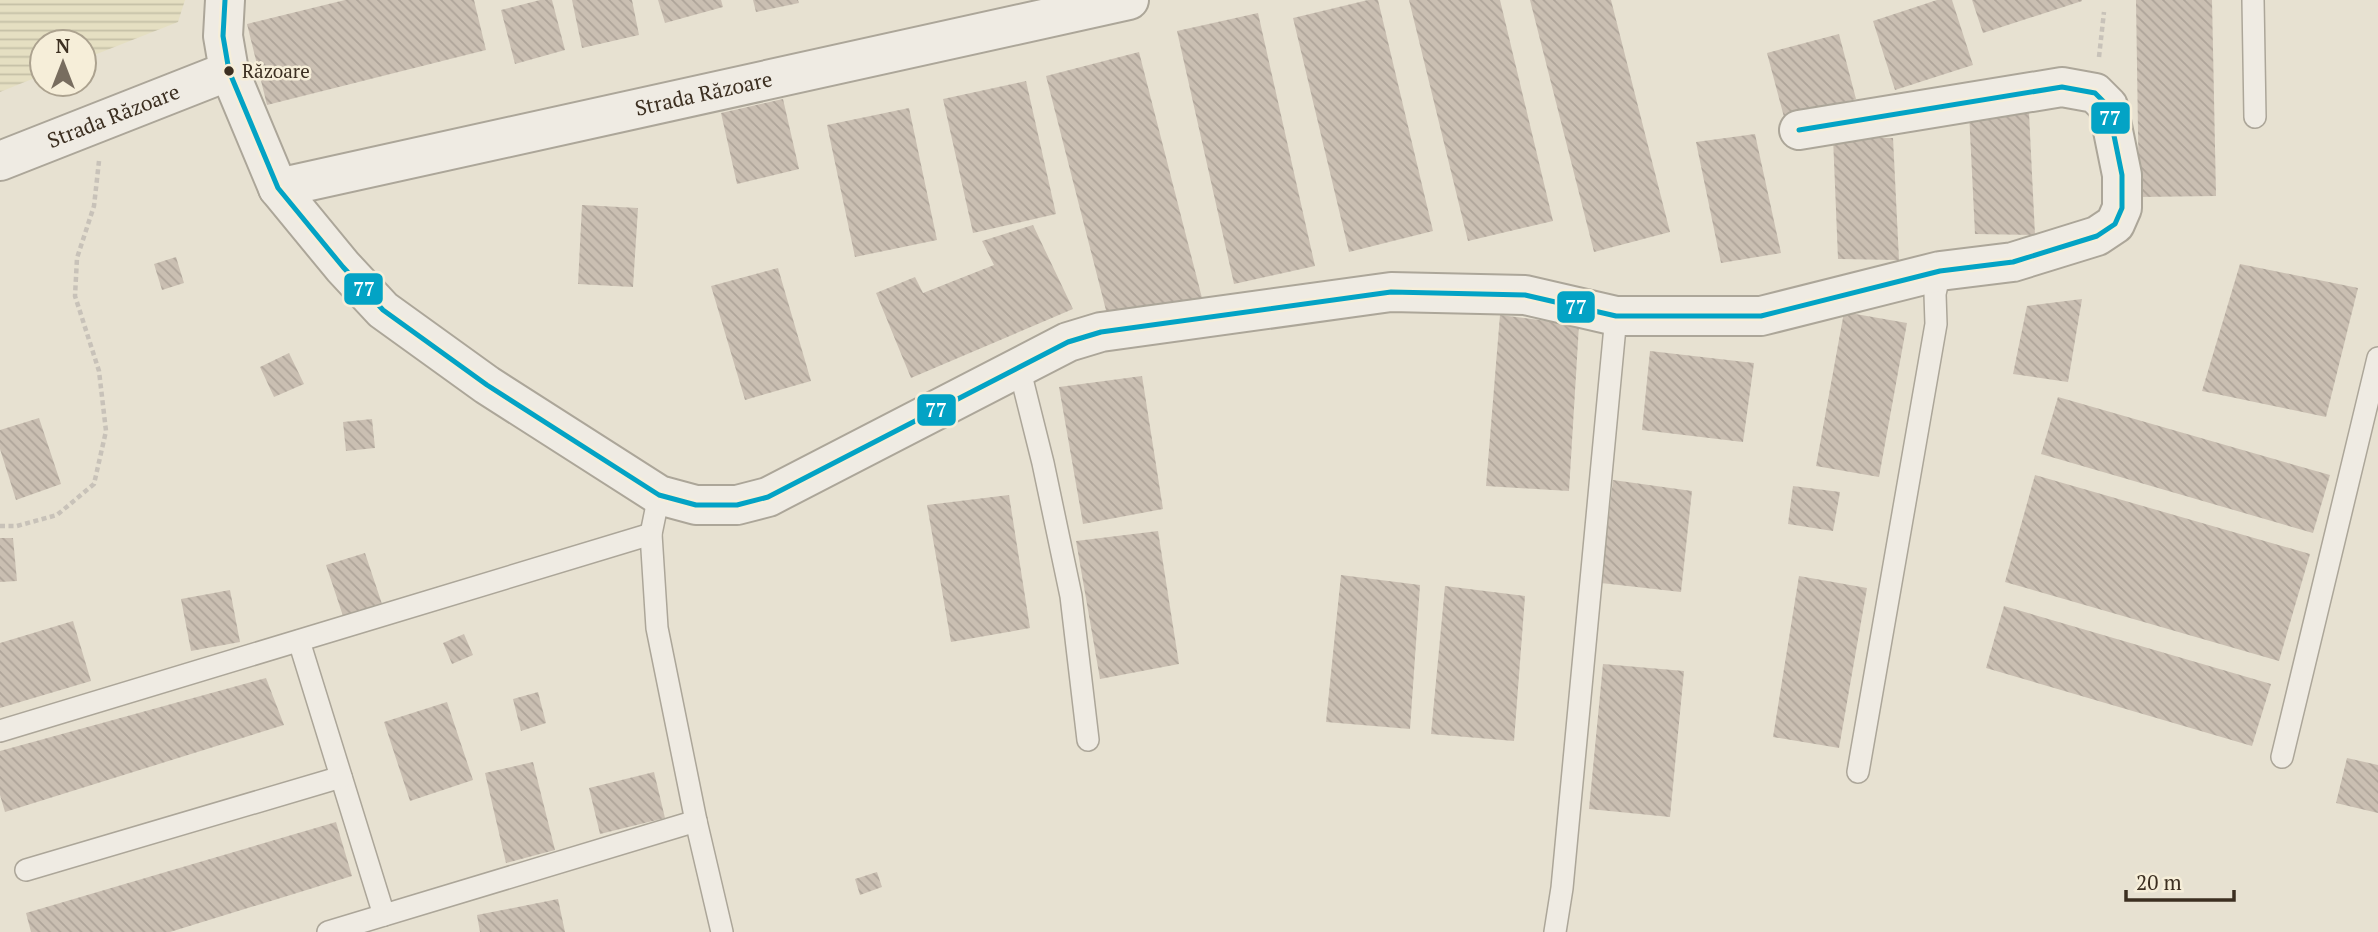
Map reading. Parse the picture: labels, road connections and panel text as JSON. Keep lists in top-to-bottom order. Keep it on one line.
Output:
{"streets":{"street":["Strada Răzoare"]},"places":["Răzoare"],"lines":["transit line 77"],"scale_bar":"20 m","north":"top"}
